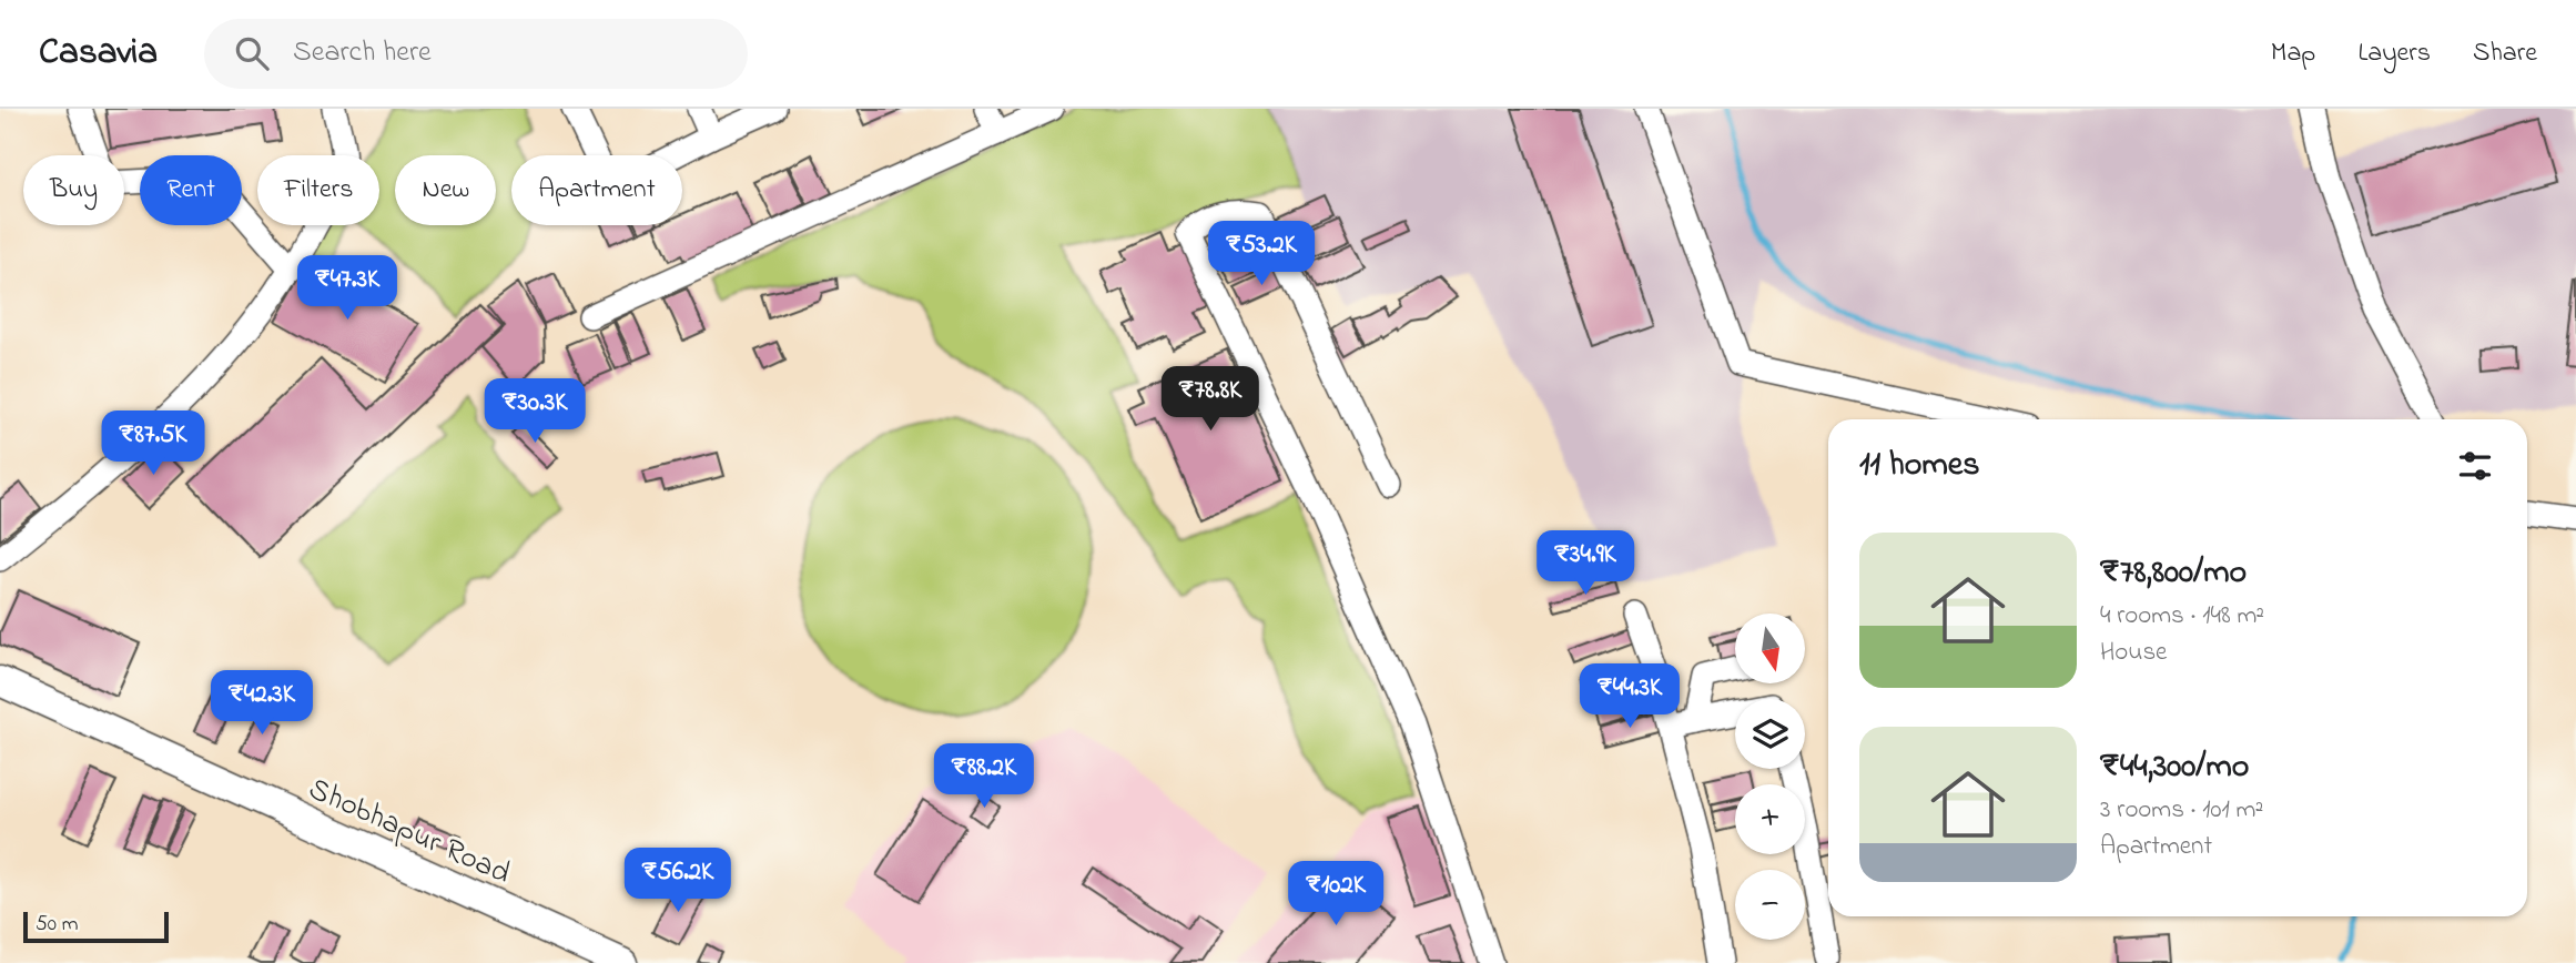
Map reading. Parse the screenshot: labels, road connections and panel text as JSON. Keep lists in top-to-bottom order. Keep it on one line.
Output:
{"streets":{"main road":["Shobhapur Road"]},"scale_bar":"50 m","north":"bottom","page":{"header":"Casavia","search":"Search here","nav":["Map","Layers","Share"],"chip":["Buy","Rent","Filters","New","Apartment"],"price":["₹53.2K","₹47.3K","₹78.8K","₹30.3K","₹87.5K","₹34.9K","₹44.3K","₹42.3K","₹88.2K","₹56.2K","₹102K"],"heading":"11 homes","list":[{"name":"₹78,800/mo","note":"4 rooms · 148 m² · House"},{"name":"₹44,300/mo","note":"3 rooms · 101 m² · Apartment"}],"map_buttons":["+","−"],"scale":"50 m"}}
